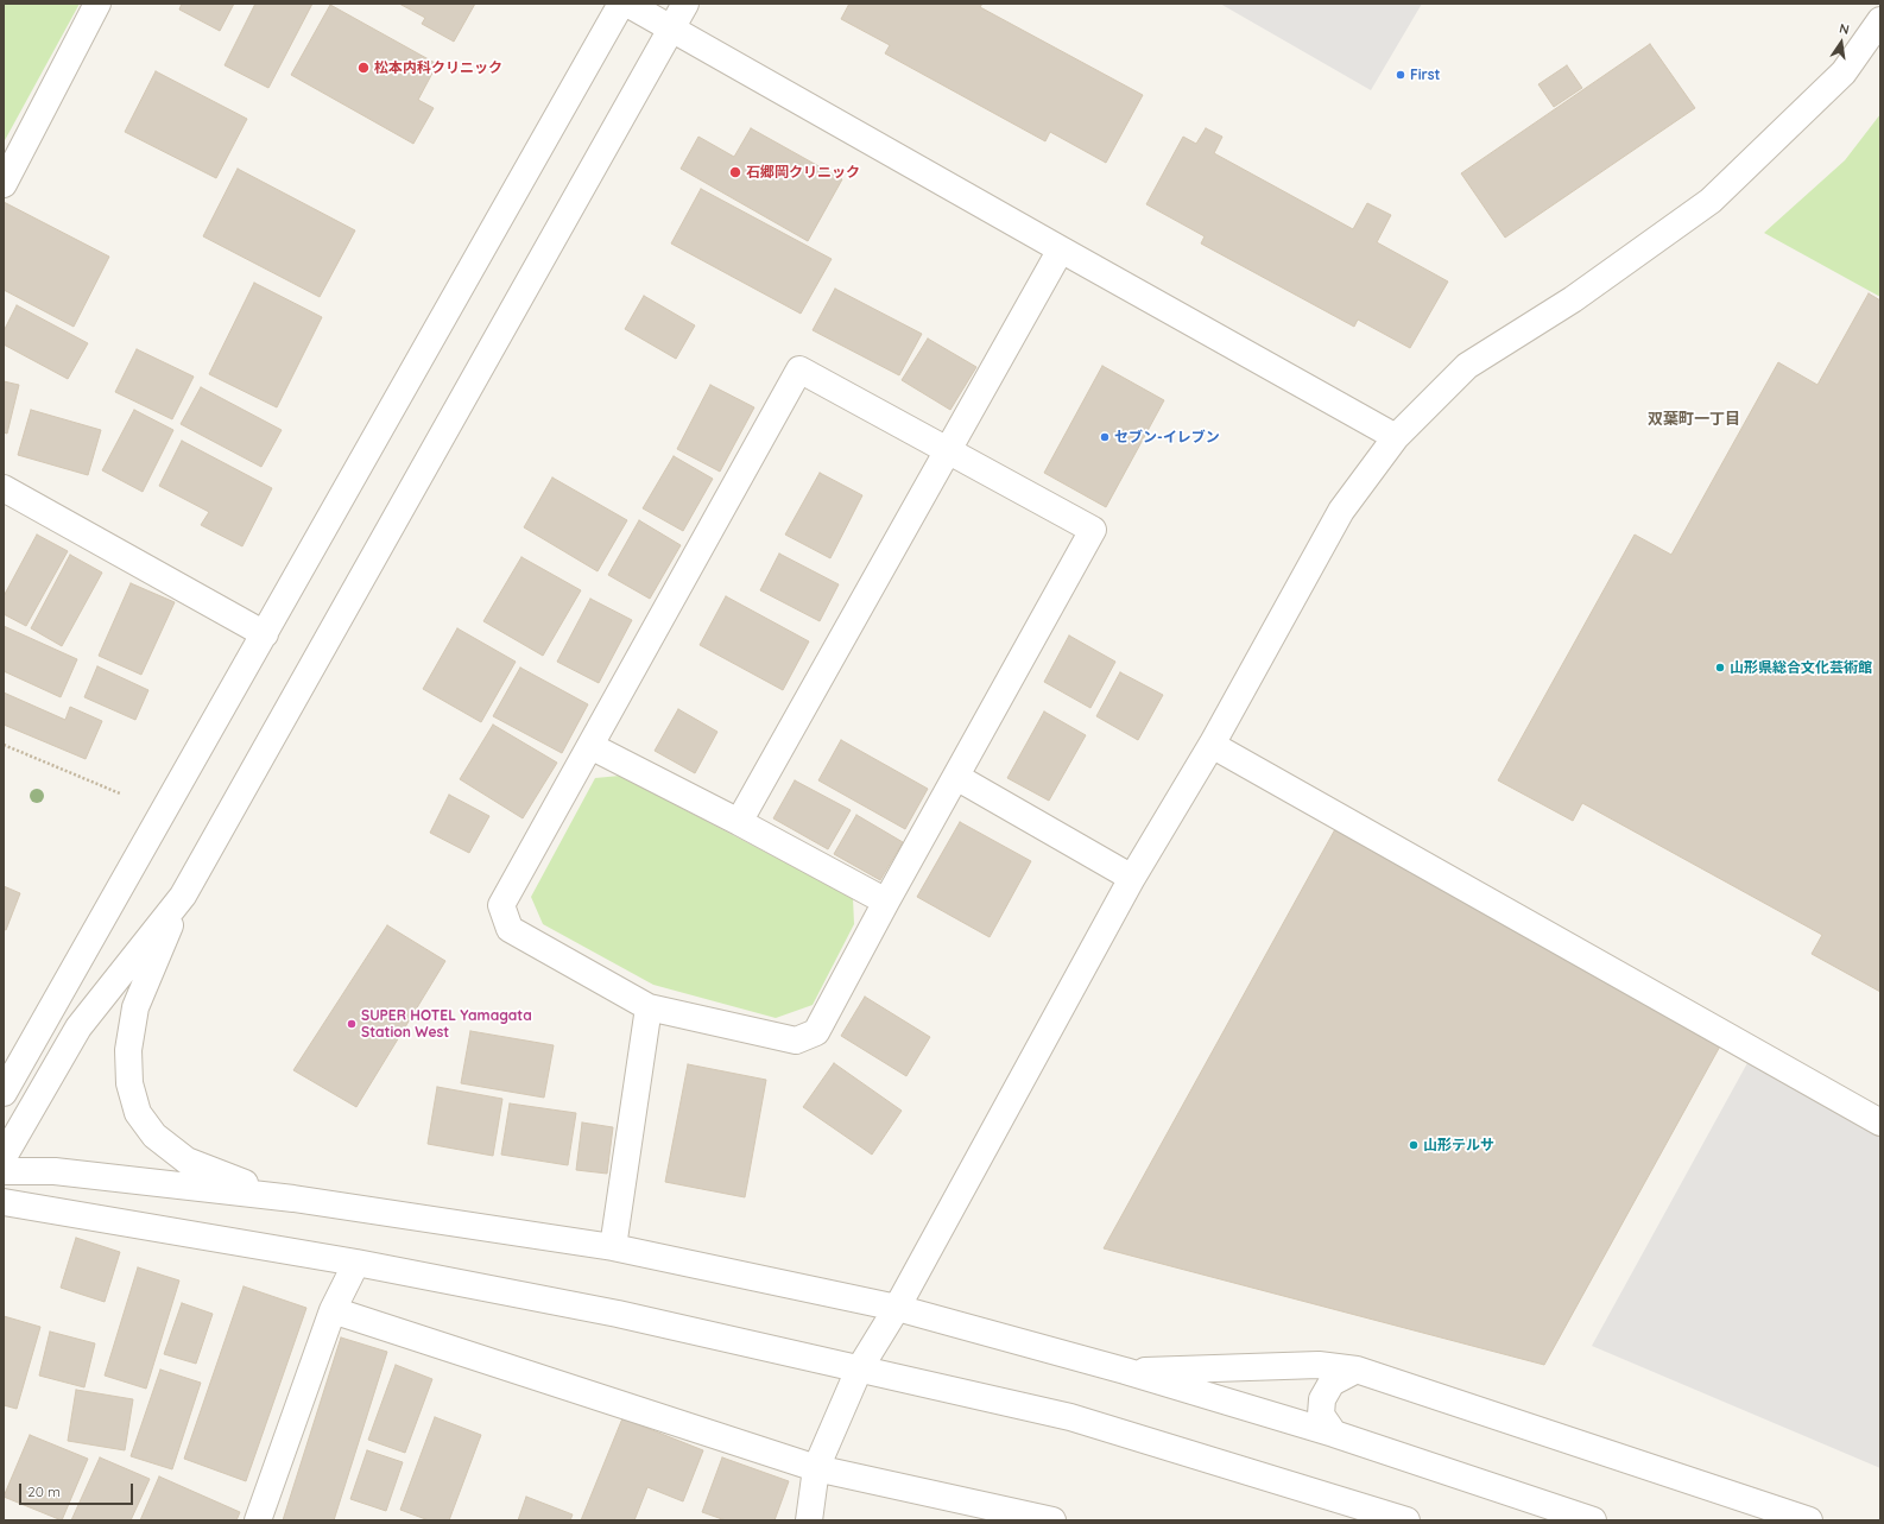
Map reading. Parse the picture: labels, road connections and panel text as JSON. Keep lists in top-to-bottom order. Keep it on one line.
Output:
{"districts":["双葉町一丁目"],"places":["松本内科クリニック","First","石郷岡クリニック","セブン-イレブン","山形県総合文化芸術館","SUPER HOTEL Yamagata Station West","山形テルサ"],"scale_bar":"20 m","north":"top"}
